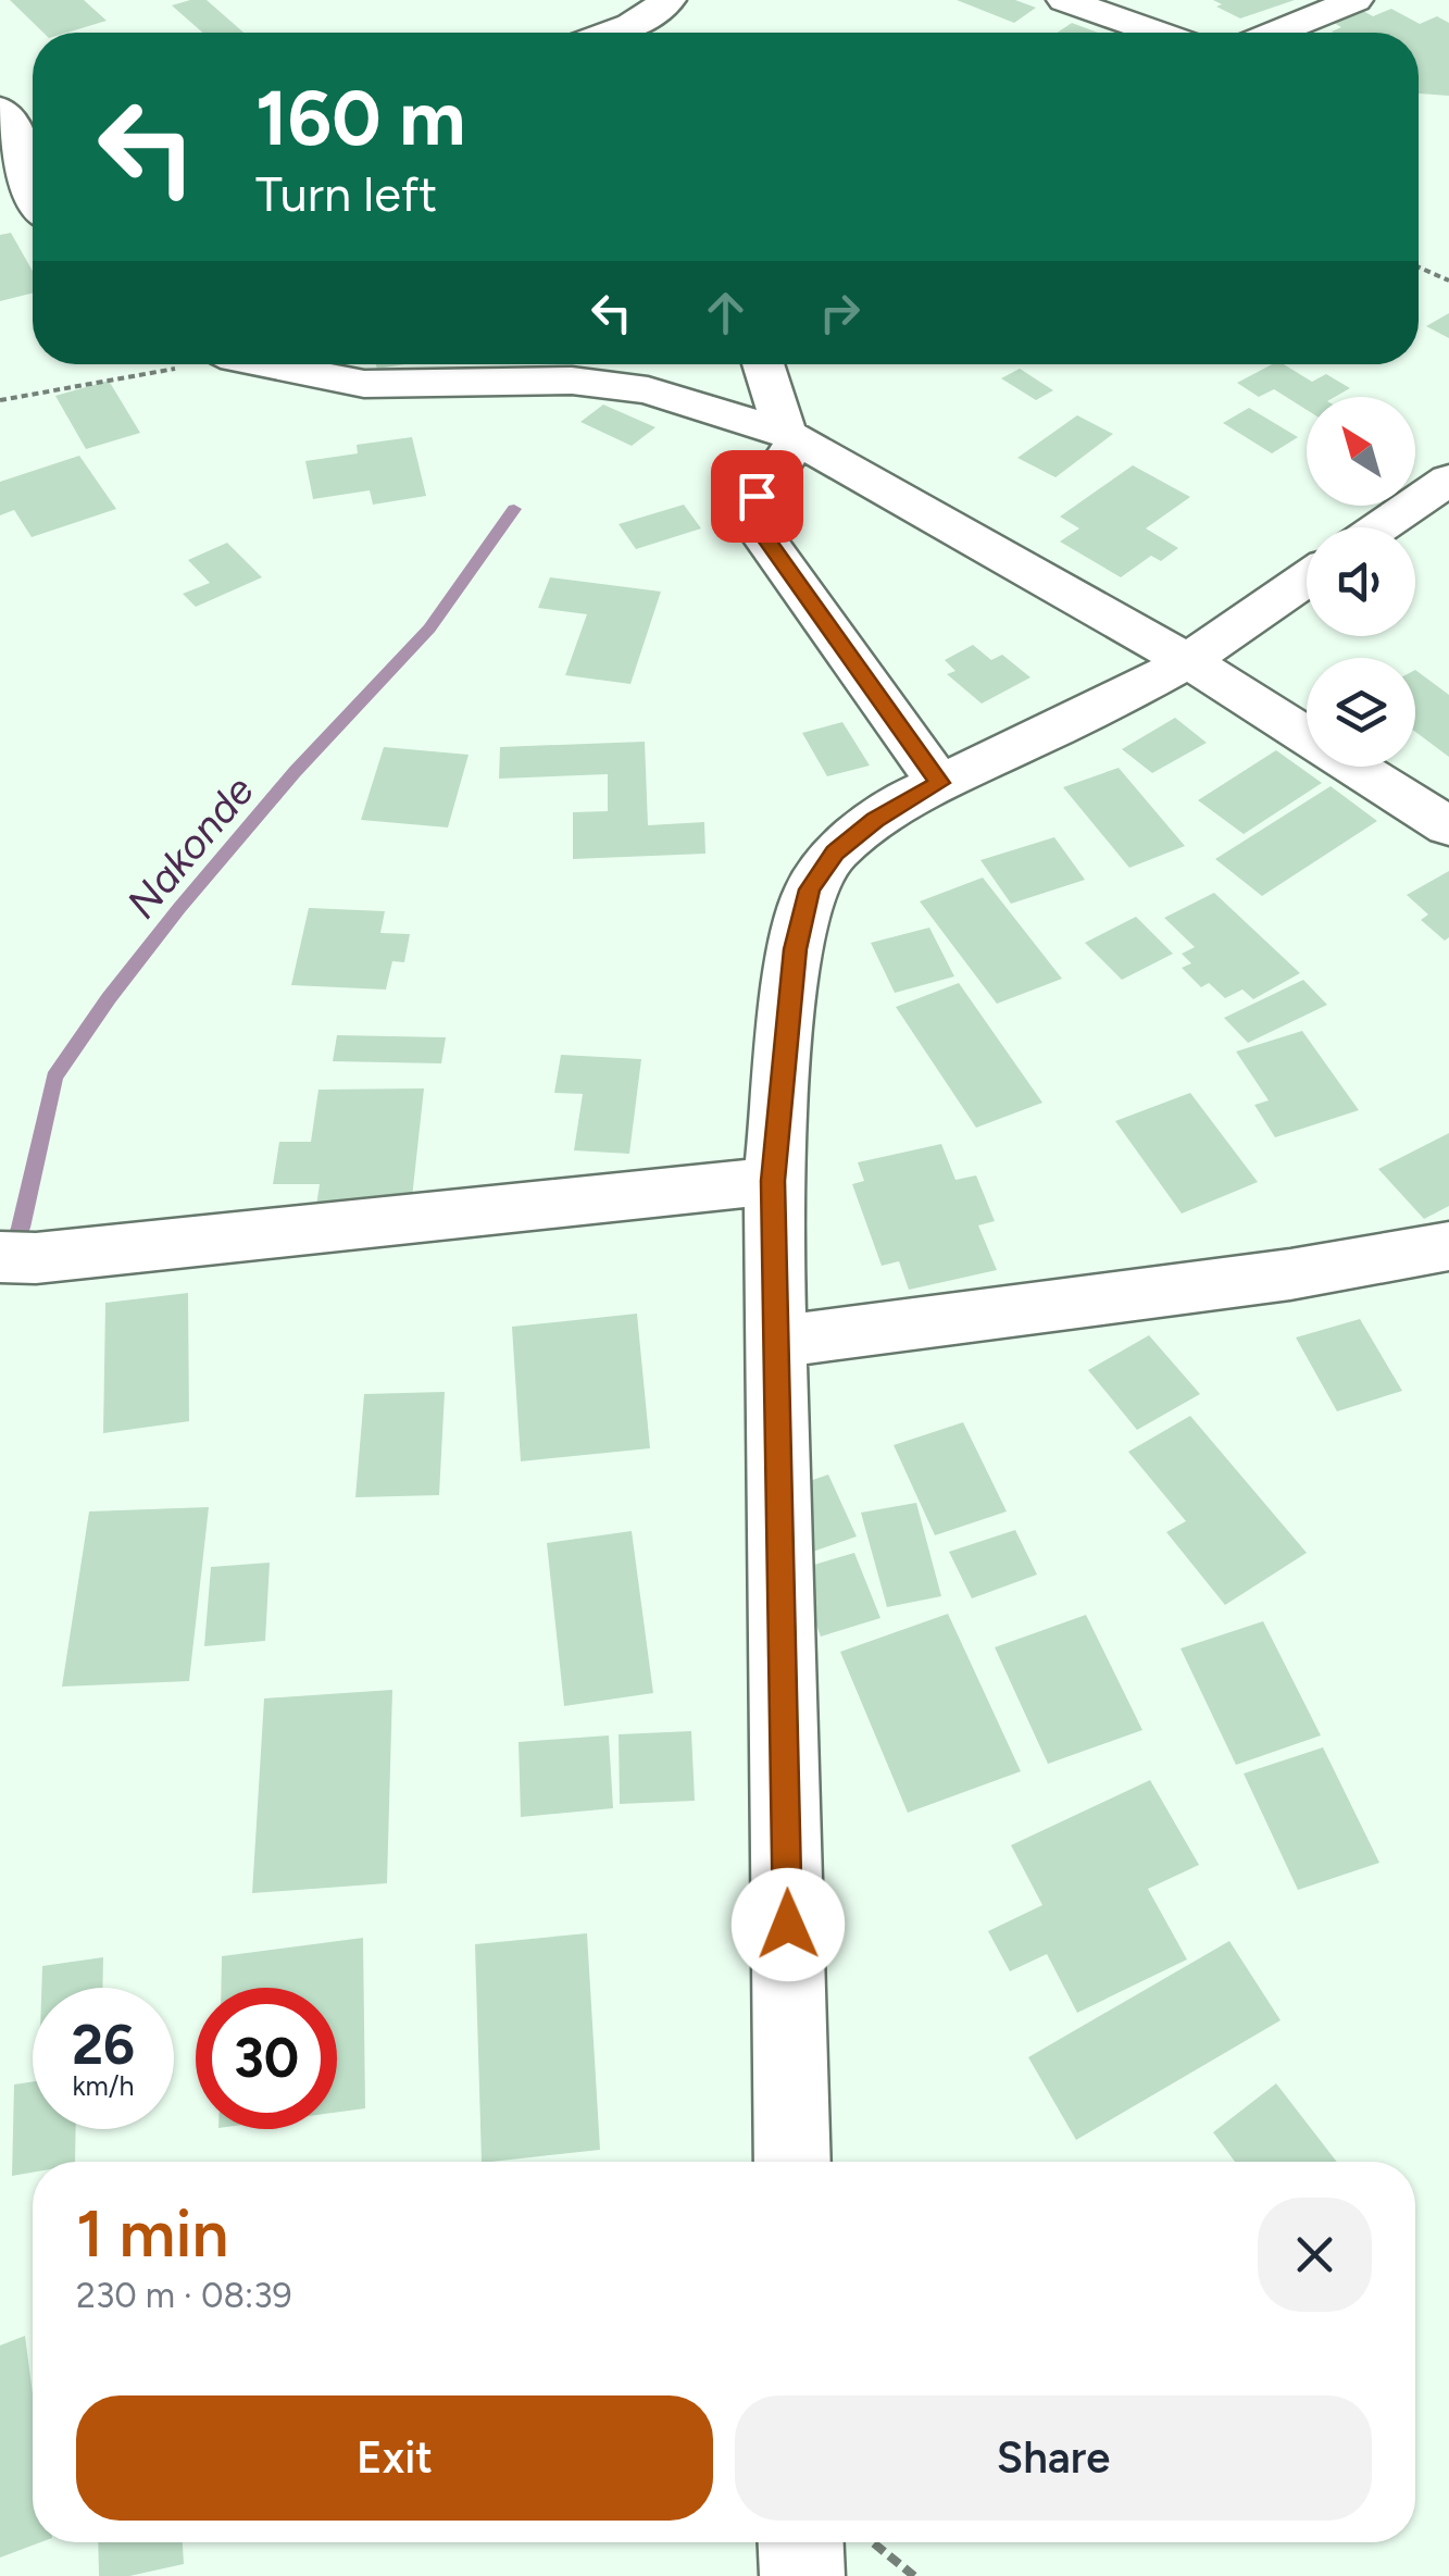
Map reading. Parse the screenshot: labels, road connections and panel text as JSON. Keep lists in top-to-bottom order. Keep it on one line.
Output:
{"water":["Nakonde"],"north":"top left","page":{"turn":["160 m","Turn left"],"speed":"26 km/h","limit":"30","heading":["1 min","230 m · 08:39"],"buttons":["Exit","Share"]}}
